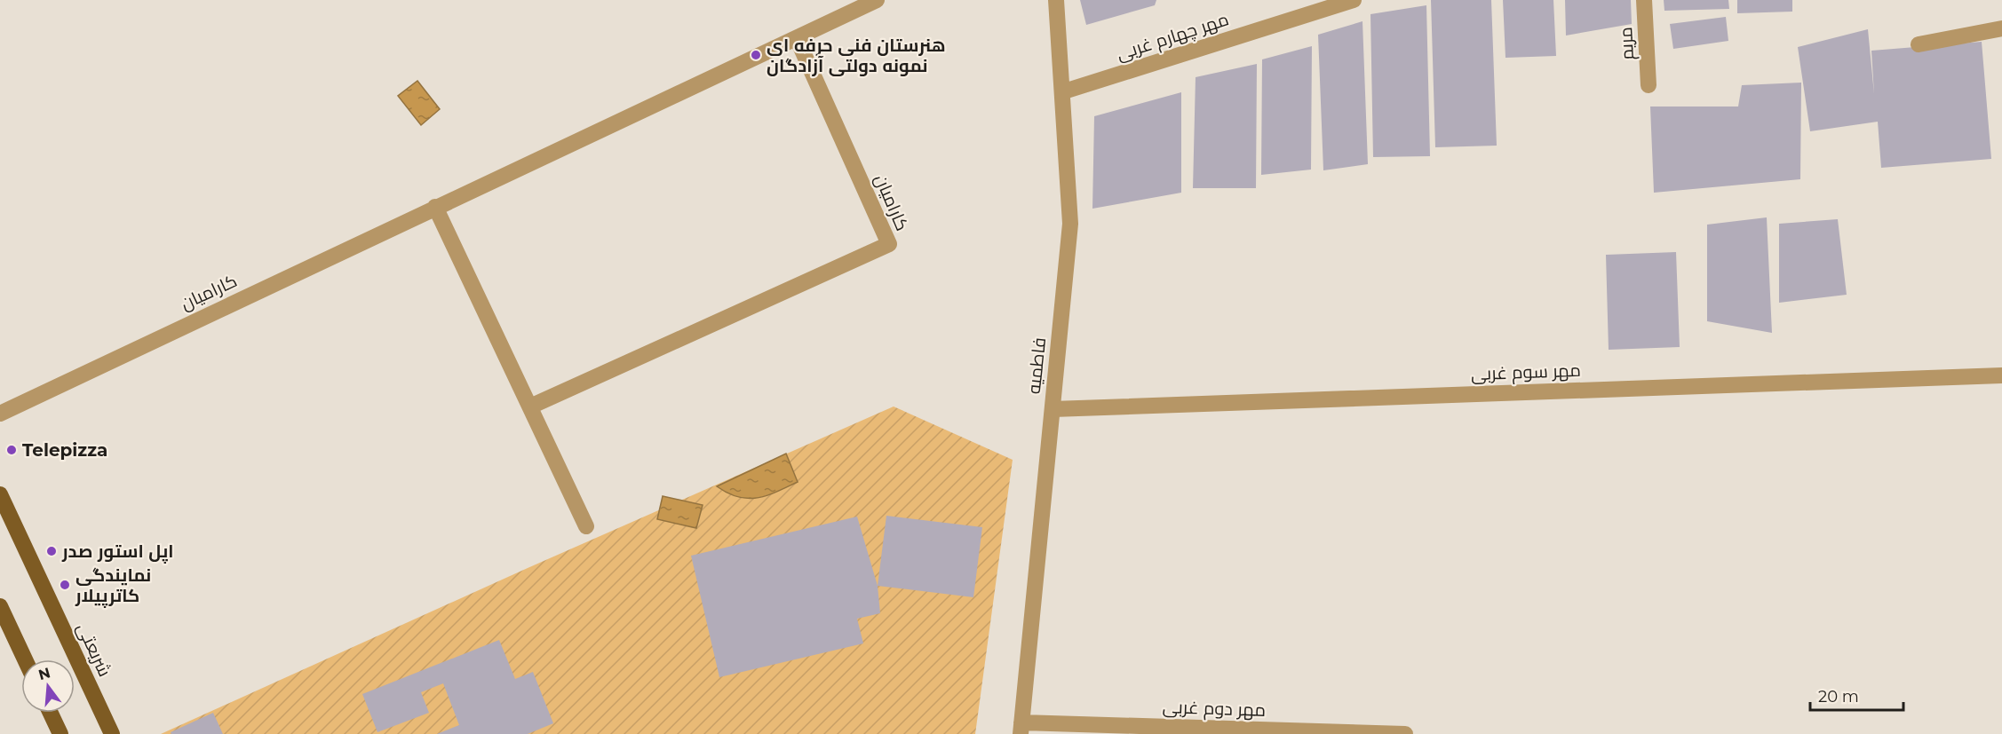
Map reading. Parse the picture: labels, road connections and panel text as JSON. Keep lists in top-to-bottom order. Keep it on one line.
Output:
{"streets":{"main road":["شریعتی"],"street":["مهر چهارم غربی","مریم","کارامیان","فاطمیه","مهر سوم غربی","مهر دوم غربی"]},"crossings":[["مهر چهارم غربی","فاطمیه"],["فاطمیه","مهر سوم غربی"],["فاطمیه","مهر دوم غربی"]],"places":["هنرستان فنی حرفه ای نمونه دولتی آزادگان","Telepizza","اپل استور صدر","نمایندگی کاترپیلار"],"scale_bar":"20 m","north":"top"}
